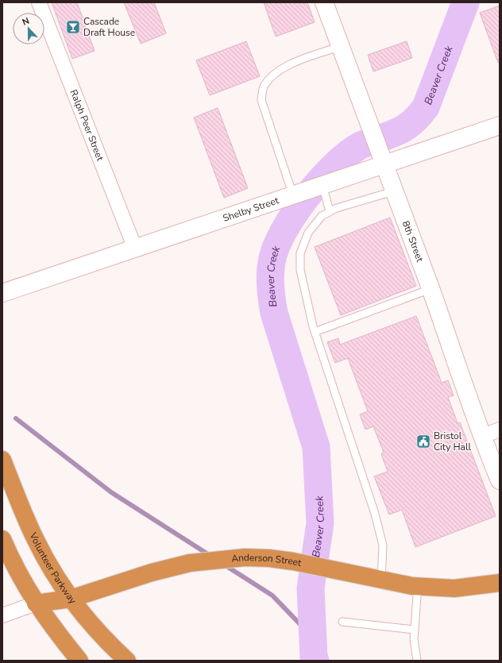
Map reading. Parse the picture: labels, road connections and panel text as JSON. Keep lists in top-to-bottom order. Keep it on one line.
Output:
{"streets":{"highway":["Anderson Street","Volunteer Parkway"],"street":["Ralph Peer Street","Shelby Street","8th Street"]},"crossings":[["Ralph Peer Street","Shelby Street"],["Shelby Street","8th Street"],["Anderson Street","Volunteer Parkway"]],"water":["Beaver Creek"],"places":{"bar":["Cascade Draft House"],"public building":["Bristol City Hall"]},"north":"top"}
